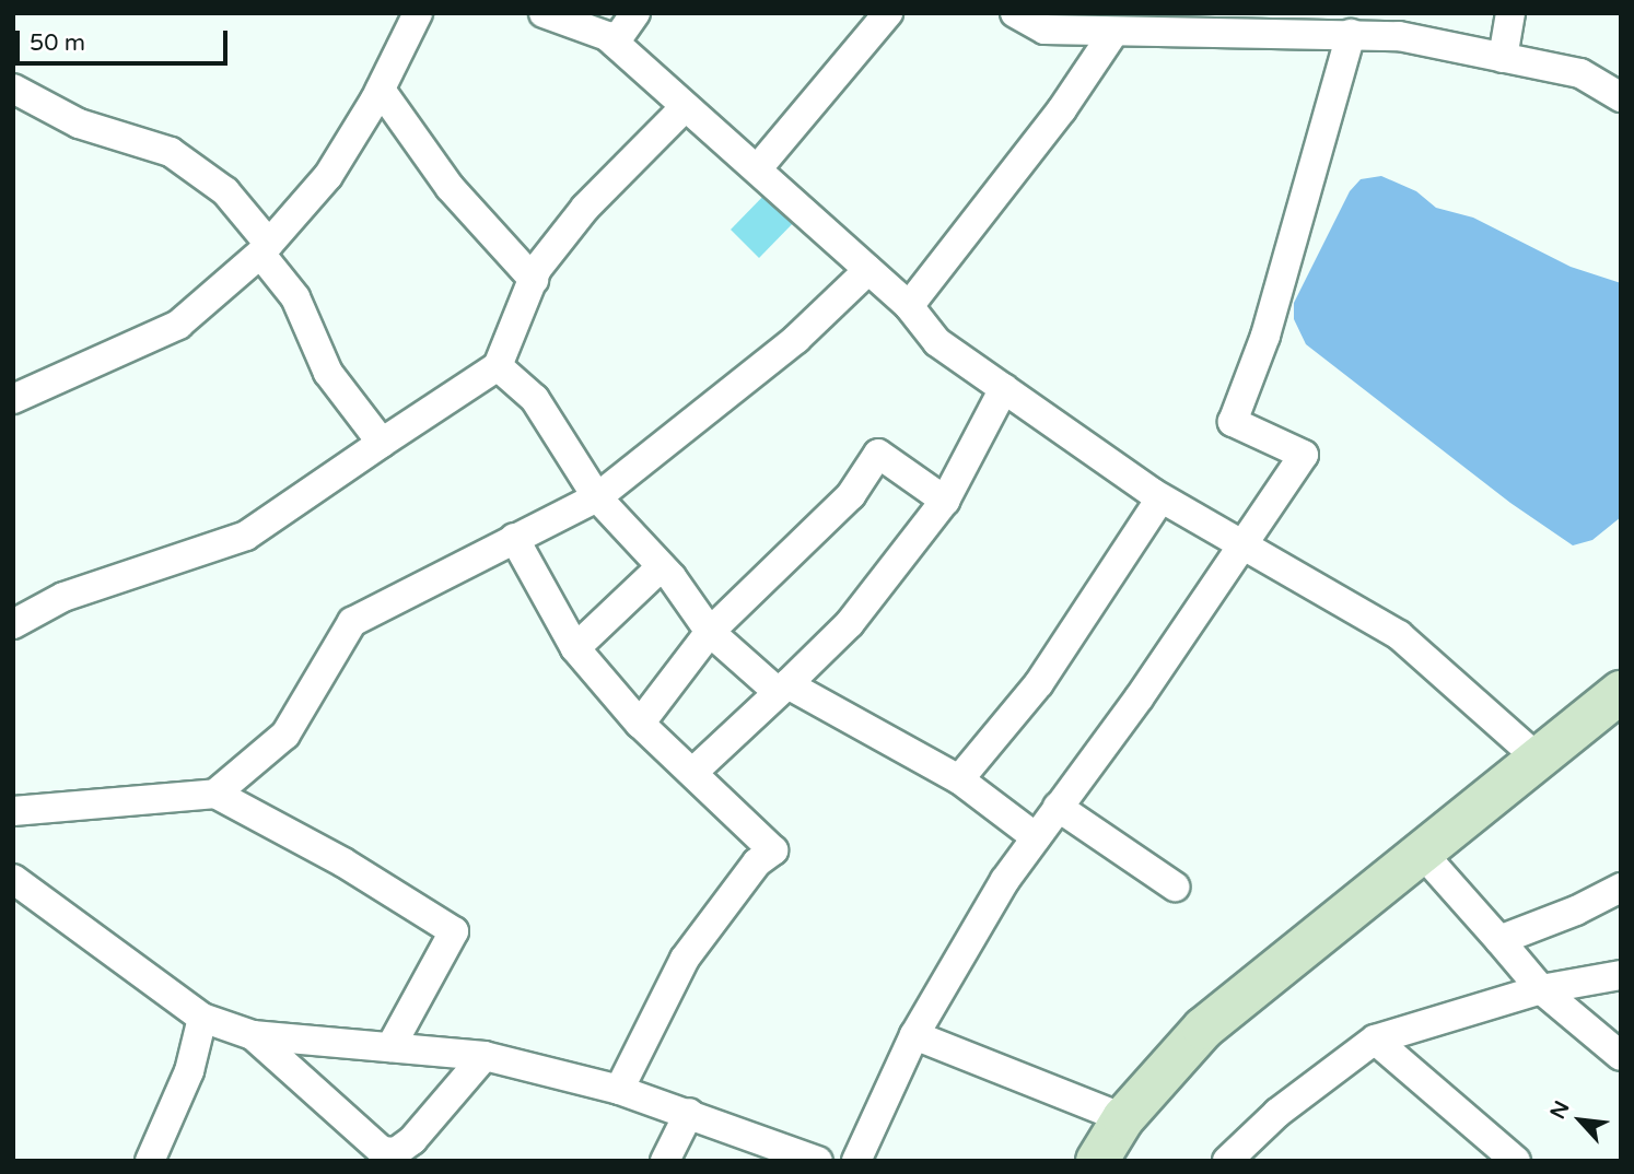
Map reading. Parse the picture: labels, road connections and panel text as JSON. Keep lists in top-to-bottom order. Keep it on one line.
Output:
{"scale_bar":"50 m","north":"top left"}
